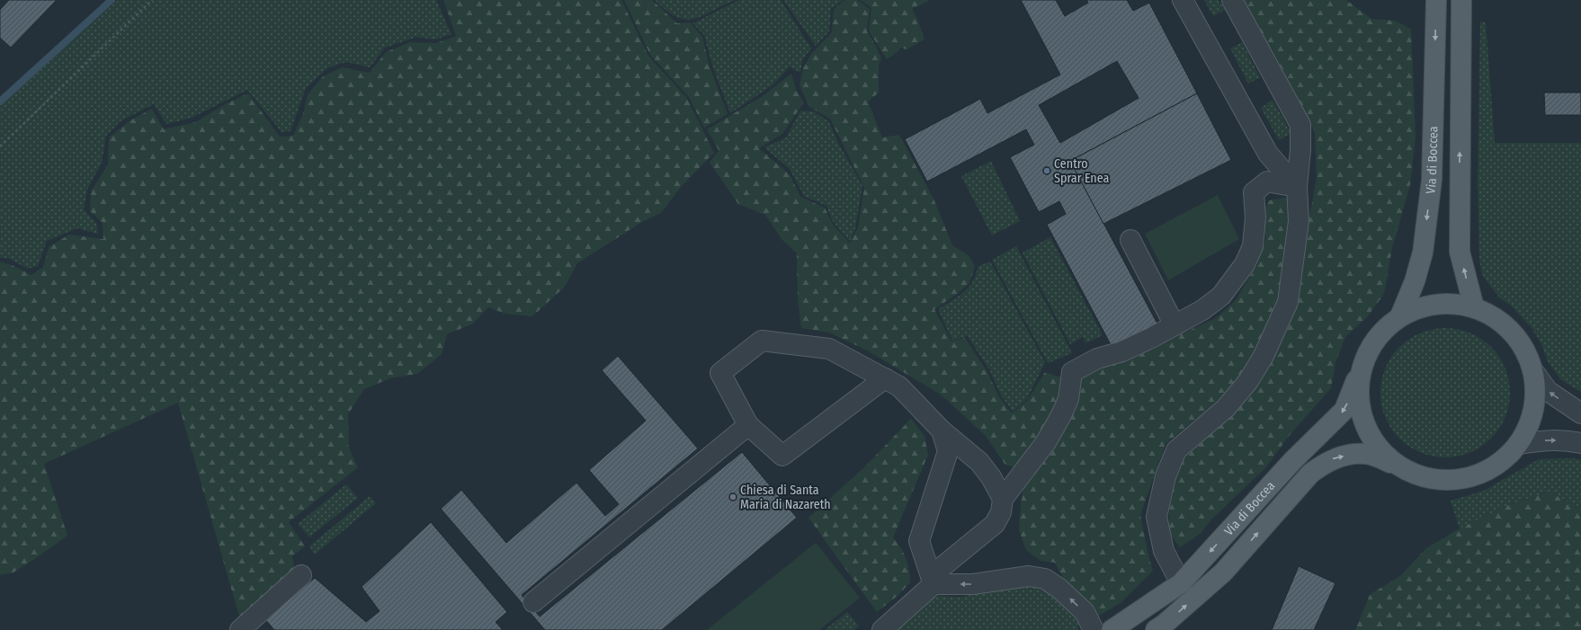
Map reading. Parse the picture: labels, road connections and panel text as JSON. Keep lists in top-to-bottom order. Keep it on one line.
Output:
{"streets":{"main road":["Via di Boccea"]},"places":["Centro Sprar Enea","Chiesa di Santa Maria di Nazareth"]}
